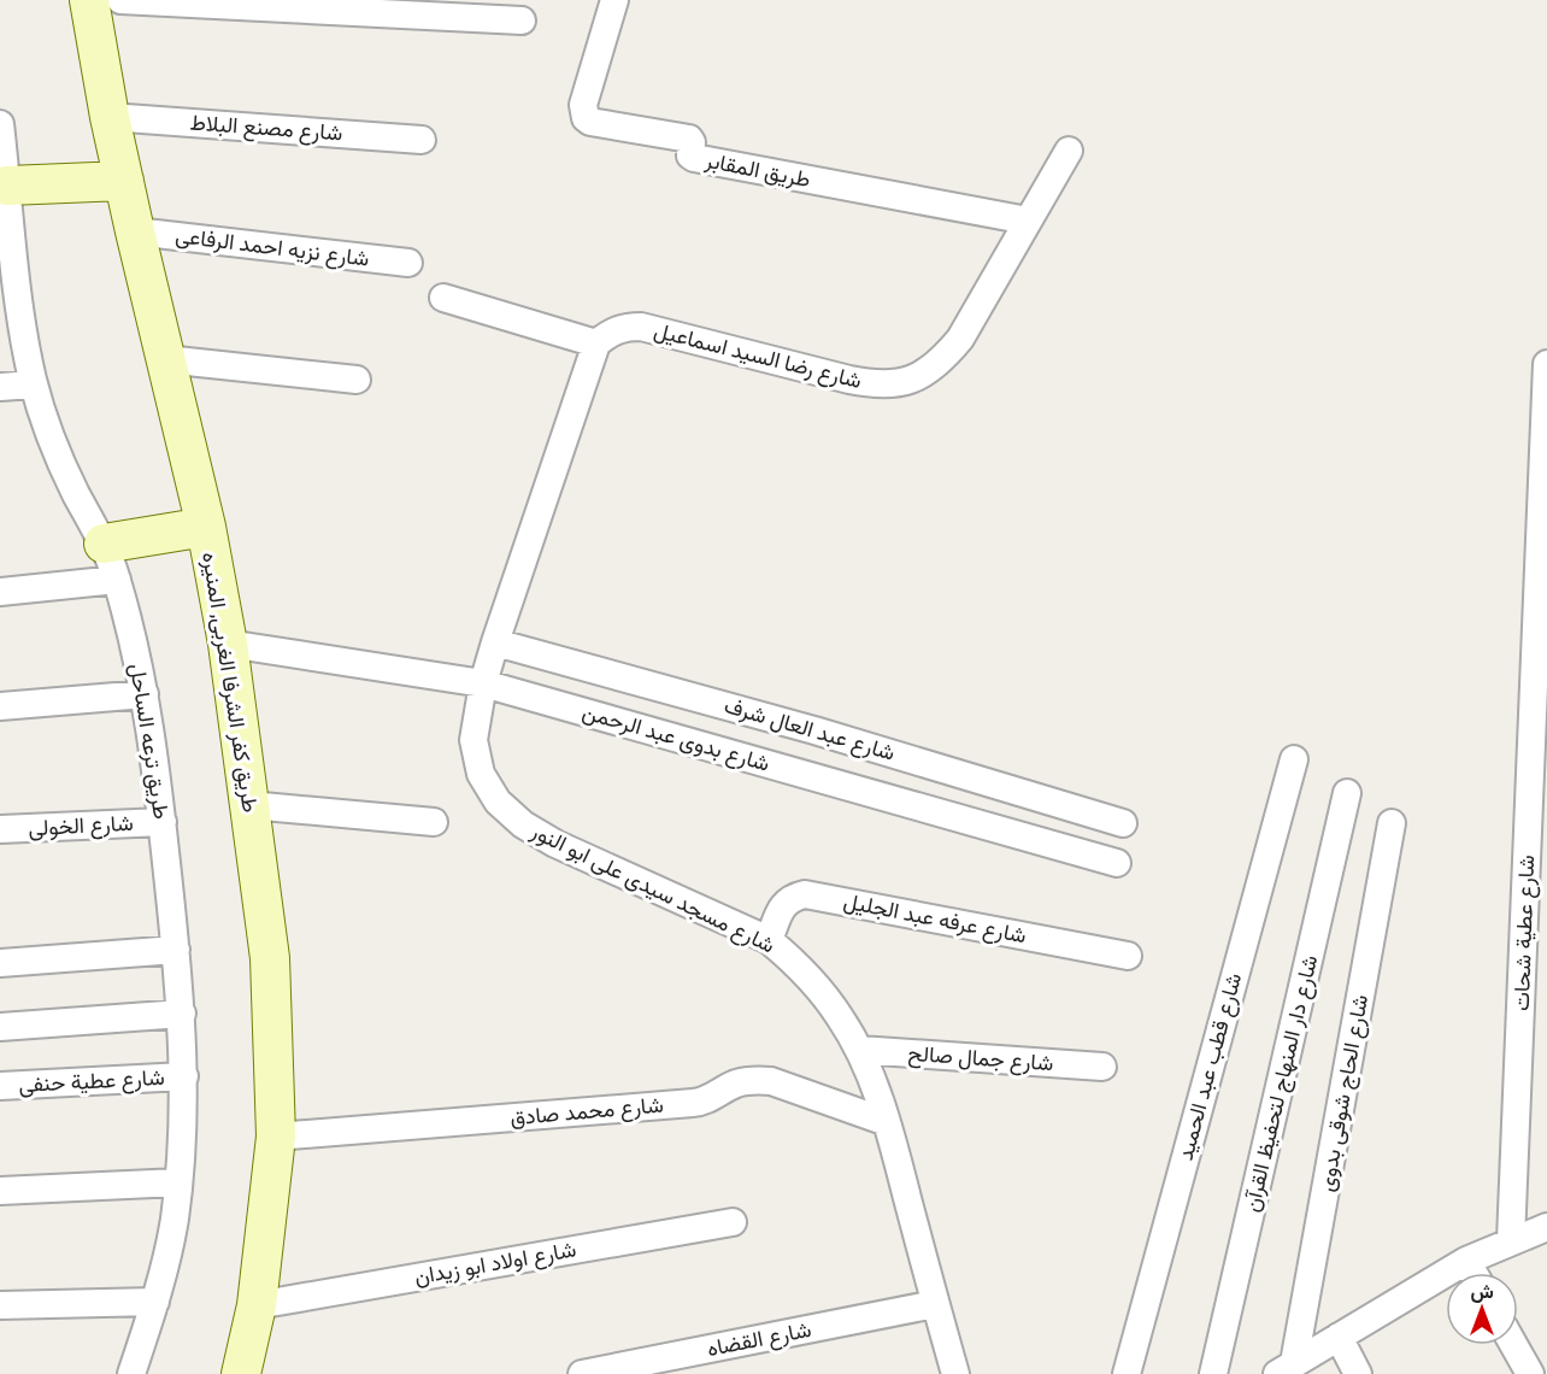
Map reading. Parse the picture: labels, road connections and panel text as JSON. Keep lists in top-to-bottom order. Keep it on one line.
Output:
{"streets":{"street":["شارع مصنع البلاط","طريق المقابر","شارع نزيه احمد الرفاعى","شارع رضا السيد اسماعيل","طريق كفر الشرفا الغربى, المنيره","شارع عبد العال شرف","شارع بدوى عبد الرحمن","طريق ترعه الساحل","شارع الخولى","شارع مسجد سيدى على ابو النور","شارع عرفه عبد الجليل","شارع عطية شحات","شارع جمال صالح","شارع قطب عبد الحميد","شارع عطية حنفى","شارع دار المنهاج لتحفيظ القرآن","شارع الحاج شوقى بدوى","شارع محمد صادق","شارع اولاد ابو زيدان","شارع القضاه"]},"crossings":[["شارع مصنع البلاط","طريق كفر الشرفا الغربى, المنيره"],["طريق المقابر","شارع رضا السيد اسماعيل"],["شارع نزيه احمد الرفاعى","طريق كفر الشرفا الغربى, المنيره"],["طريق كفر الشرفا الغربى, المنيره","شارع بدوى عبد الرحمن"],["طريق كفر الشرفا الغربى, المنيره","شارع محمد صادق"],["طريق كفر الشرفا الغربى, المنيره","شارع اولاد ابو زيدان"],["شارع بدوى عبد الرحمن","شارع مسجد سيدى على ابو النور"],["طريق ترعه الساحل","شارع الخولى"],["طريق ترعه الساحل","شارع عطية حنفى"],["شارع مسجد سيدى على ابو النور","شارع عرفه عبد الجليل"],["شارع مسجد سيدى على ابو النور","شارع جمال صالح"],["شارع مسجد سيدى على ابو النور","شارع محمد صادق"],["شارع مسجد سيدى على ابو النور","شارع القضاه"]],"north":"top"}
